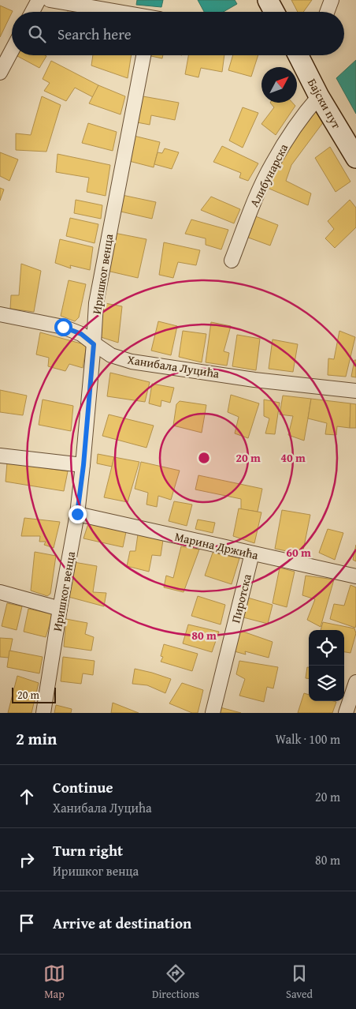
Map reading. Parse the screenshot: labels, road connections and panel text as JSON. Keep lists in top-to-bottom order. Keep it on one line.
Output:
{"streets":{"street":["Бајски пут","Алибунарска","Иришког венца","Ханибала Луцића","Марина Држића","Пиротска"]},"crossings":[["Бајски пут","Алибунарска"],["Иришког венца","Ханибала Луцића"],["Иришког венца","Марина Држића"],["Марина Држића","Пиротска"]],"scale_bar":"20 m","north":"top right","page":{"search":"Search here","scale":"20 m","heading":["2 min","Walk · 100 m"],"list":[["Continue","Ханибала Луцића","20 m"],["Turn right","Иришког венца","80 m"],"Arrive at destination"],"nav":["Map","Directions","Saved"]},"rings":["20 m","40 m","60 m","80 m"]}
